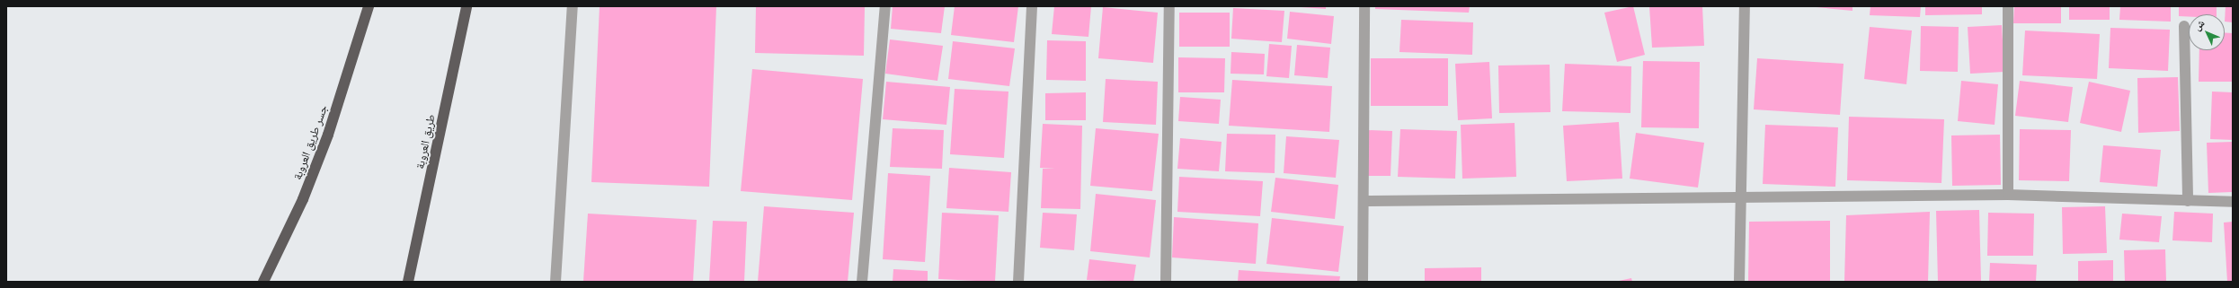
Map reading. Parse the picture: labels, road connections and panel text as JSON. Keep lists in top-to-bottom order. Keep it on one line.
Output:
{"streets":{"highway":["طريق العروبة","جسر طريق العروبة"]},"north":"top left"}
